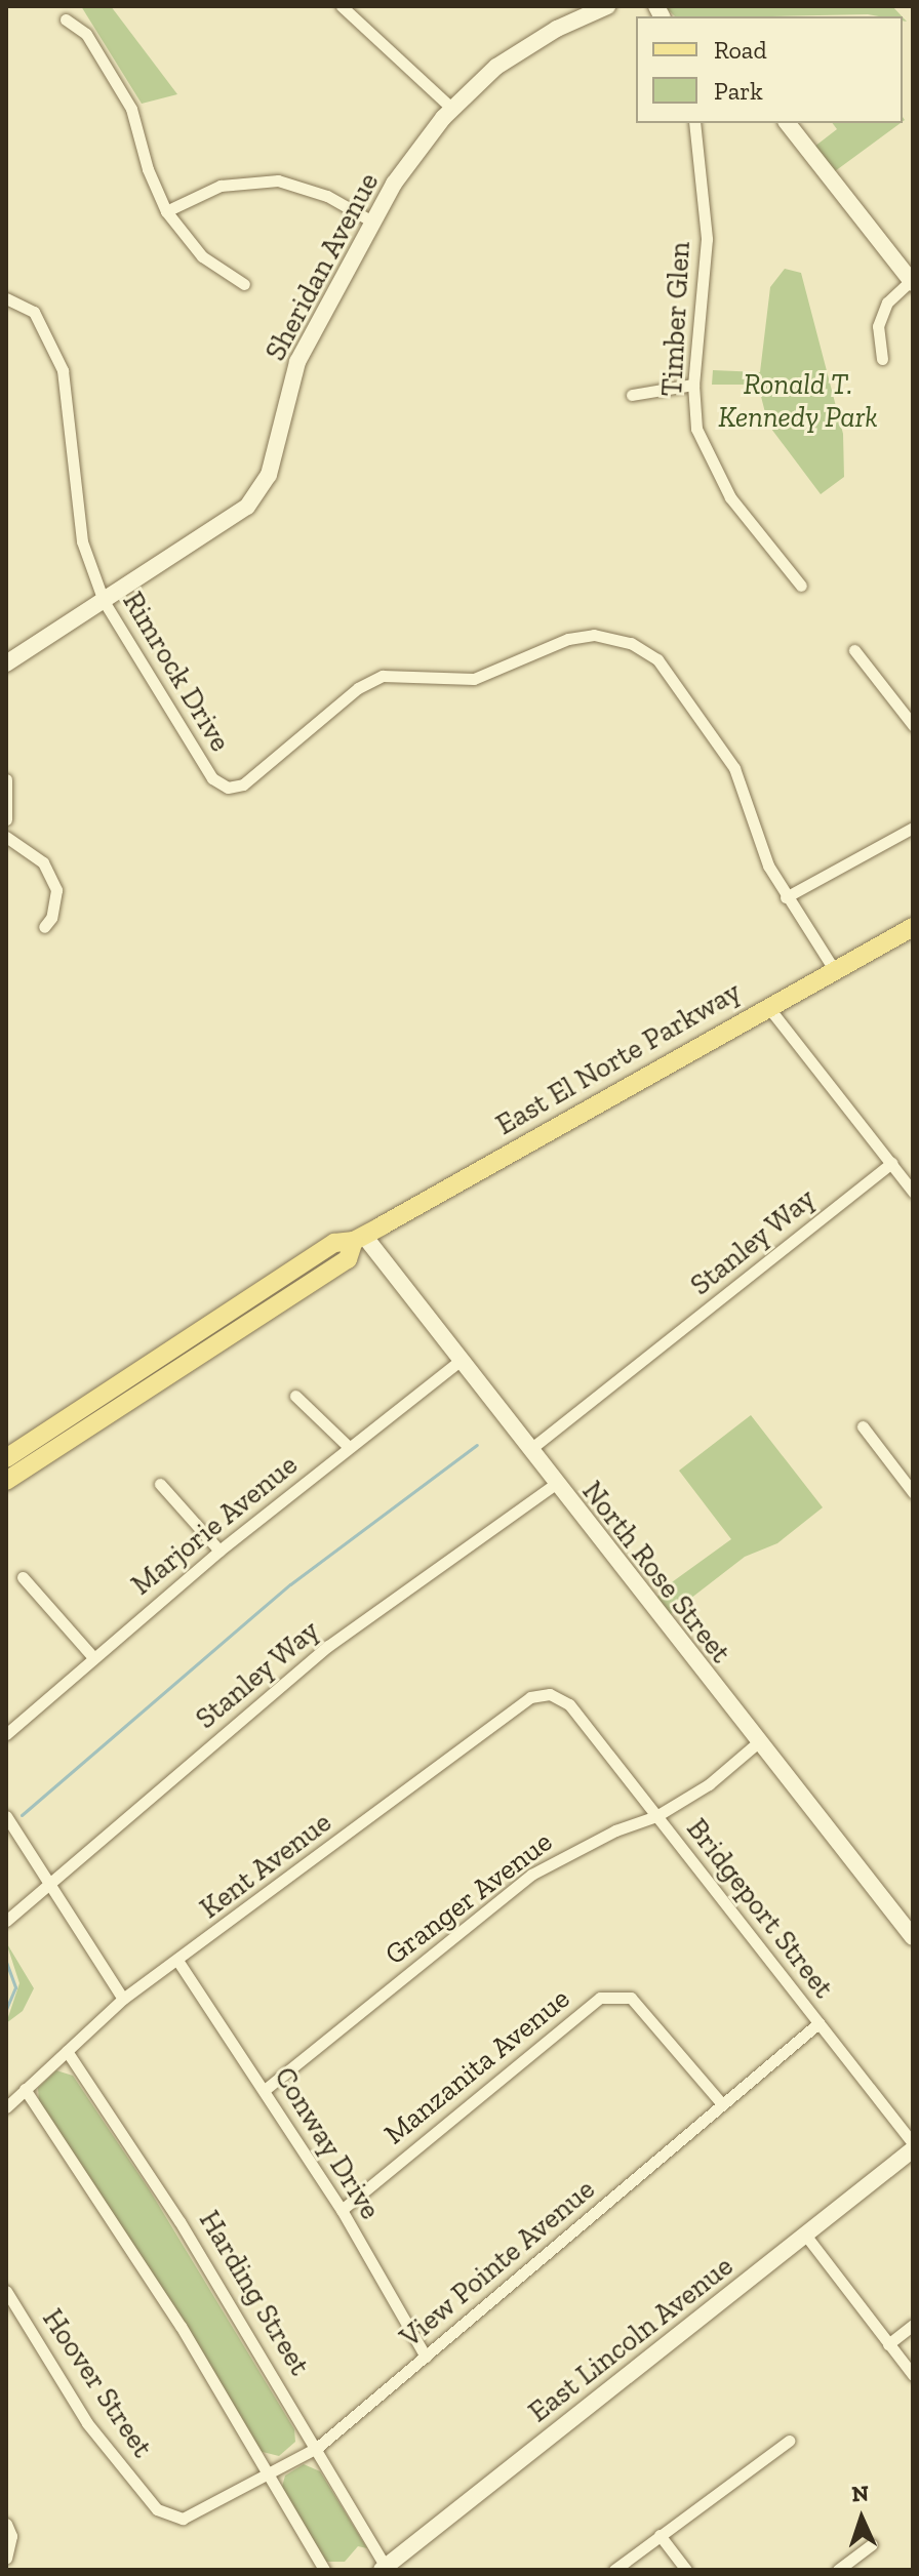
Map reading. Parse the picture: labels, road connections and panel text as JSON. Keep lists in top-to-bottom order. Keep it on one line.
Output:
{"streets":{"main road":["East El Norte Parkway"],"street":["Sheridan Avenue","Timber Glen","Rimrock Drive","Stanley Way","Marjorie Avenue","North Rose Street","Kent Avenue","Granger Avenue","Bridgeport Street","Manzanita Avenue","Conway Drive","View Pointe Avenue","Harding Street","East Lincoln Avenue","Hoover Street"]},"crossings":[["Sheridan Avenue","Rimrock Drive"],["Rimrock Drive","East El Norte Parkway"],["East El Norte Parkway","North Rose Street"],["Stanley Way","North Rose Street"],["Marjorie Avenue","North Rose Street"],["North Rose Street","Granger Avenue"],["Kent Avenue","Bridgeport Street"],["Kent Avenue","Conway Drive"],["Kent Avenue","Harding Street"],["Granger Avenue","Bridgeport Street"],["Granger Avenue","Conway Drive"],["Bridgeport Street","View Pointe Avenue"],["Bridgeport Street","East Lincoln Avenue"],["Manzanita Avenue","Conway Drive"],["Manzanita Avenue","View Pointe Avenue"],["Conway Drive","View Pointe Avenue"],["View Pointe Avenue","Harding Street"],["View Pointe Avenue","Hoover Street"],["Harding Street","East Lincoln Avenue"]],"parks":["Ronald T. Kennedy Park"],"legend":["Road","Park"],"north":"top"}
